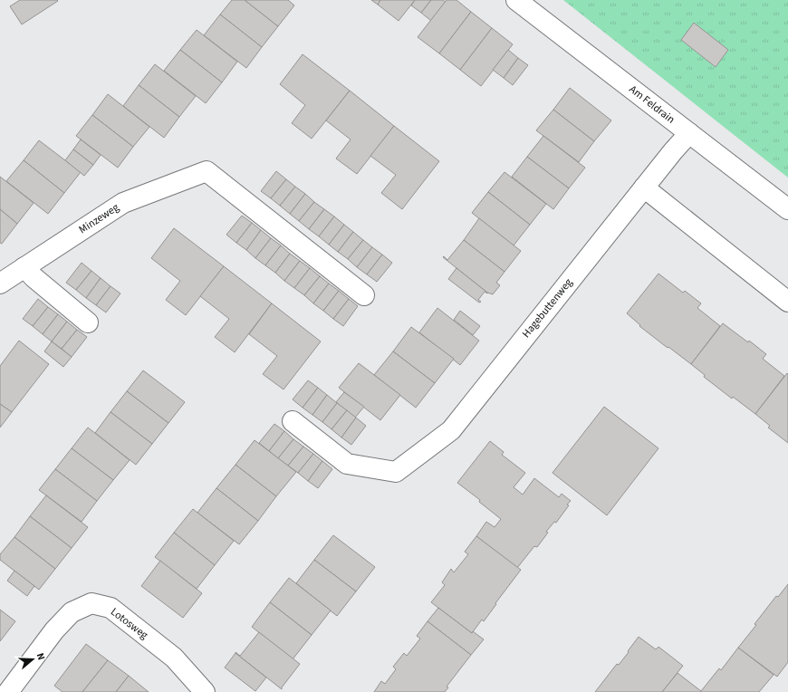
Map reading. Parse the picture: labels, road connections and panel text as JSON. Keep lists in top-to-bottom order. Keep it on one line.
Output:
{"streets":{"street":["Am Feldrain","Minzeweg","Hagebuttenweg","Lotosweg"]},"crossings":[["Am Feldrain","Hagebuttenweg"]],"north":"right"}
